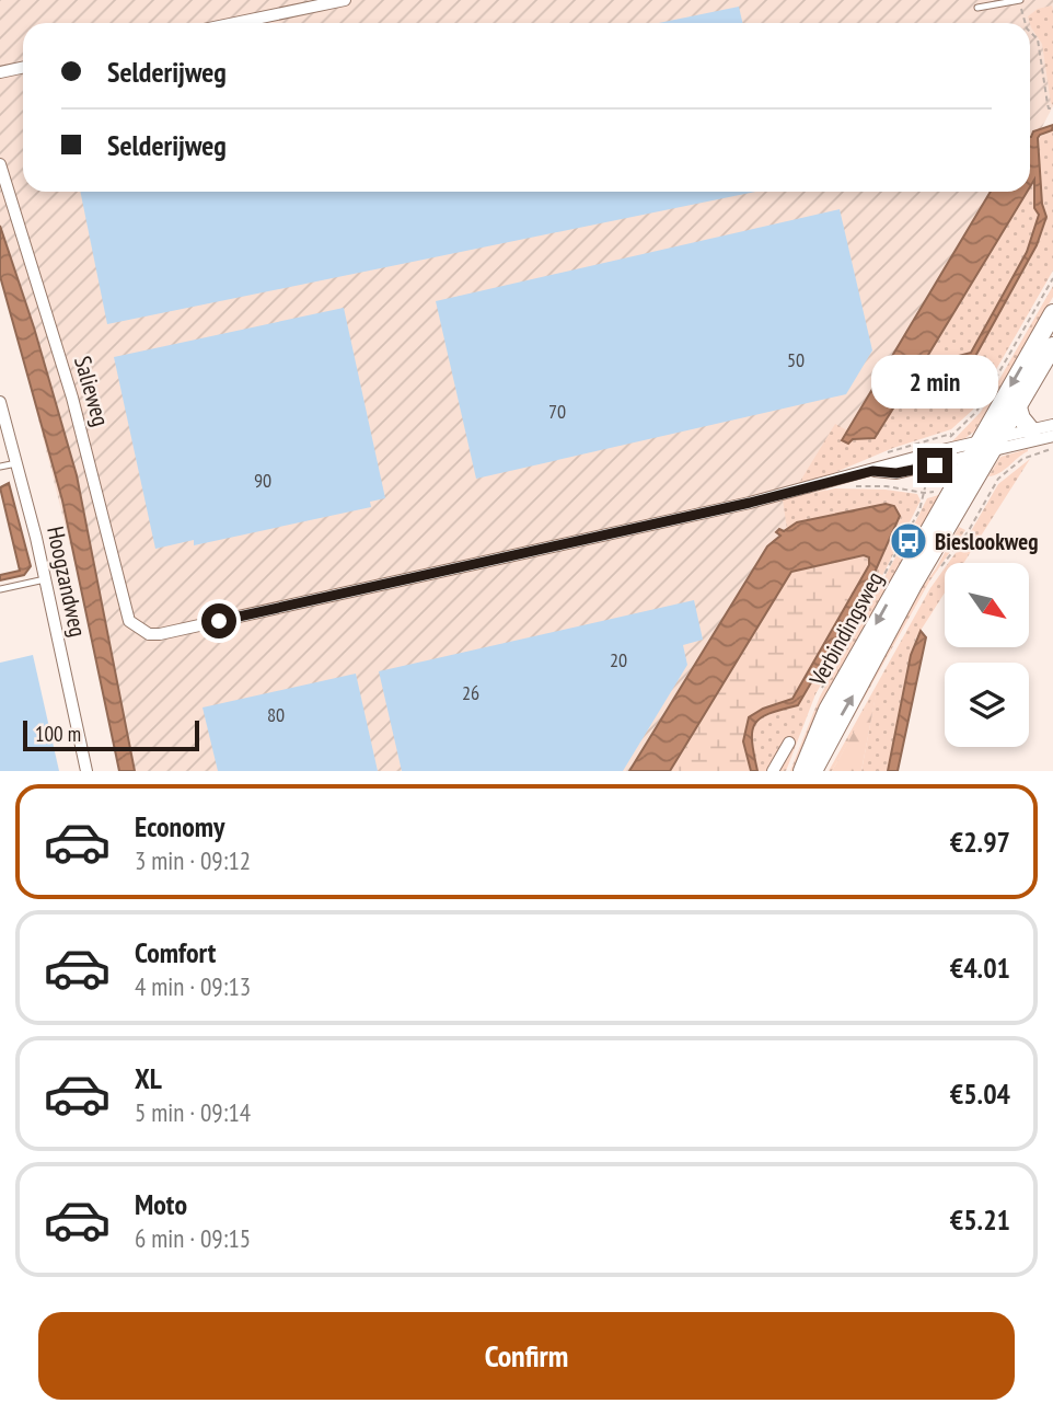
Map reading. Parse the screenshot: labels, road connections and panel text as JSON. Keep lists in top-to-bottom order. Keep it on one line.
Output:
{"streets":{"street":["Salieweg","Hoogzandweg","Verbindingsweg"]},"places":{"bus stop":["Bieslookweg"]},"house_numbers":["50","70","90","20","26","80"],"scale_bar":"100 m","north":"bottom right","page":{"banner":["Selderijweg","Selderijweg"],"bubble":"2 min","scale":"100 m","list":[{"name":"Economy","note":"3 min · 09:12","value":"€2.97"},{"name":"Comfort","note":"4 min · 09:13","value":"€4.01"},{"name":"XL","note":"5 min · 09:14","value":"€5.04"},{"name":"Moto","note":"6 min · 09:15","value":"€5.21"}],"buttons":"Confirm"}}
